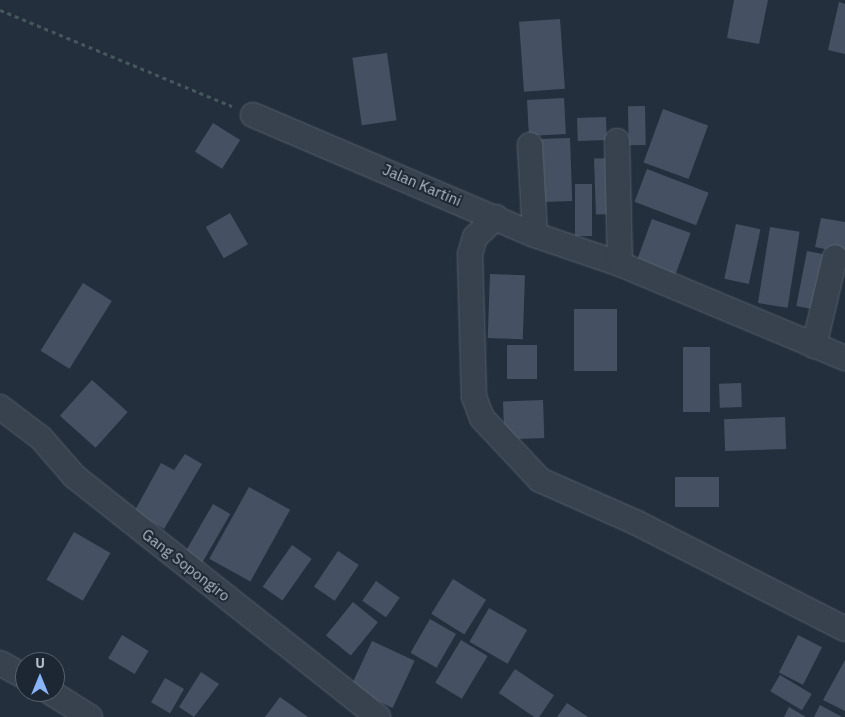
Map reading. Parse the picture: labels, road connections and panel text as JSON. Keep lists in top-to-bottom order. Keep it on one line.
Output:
{"streets":{"street":["Jalan Kartini","Gang Sopongiro"]},"north":"top"}
